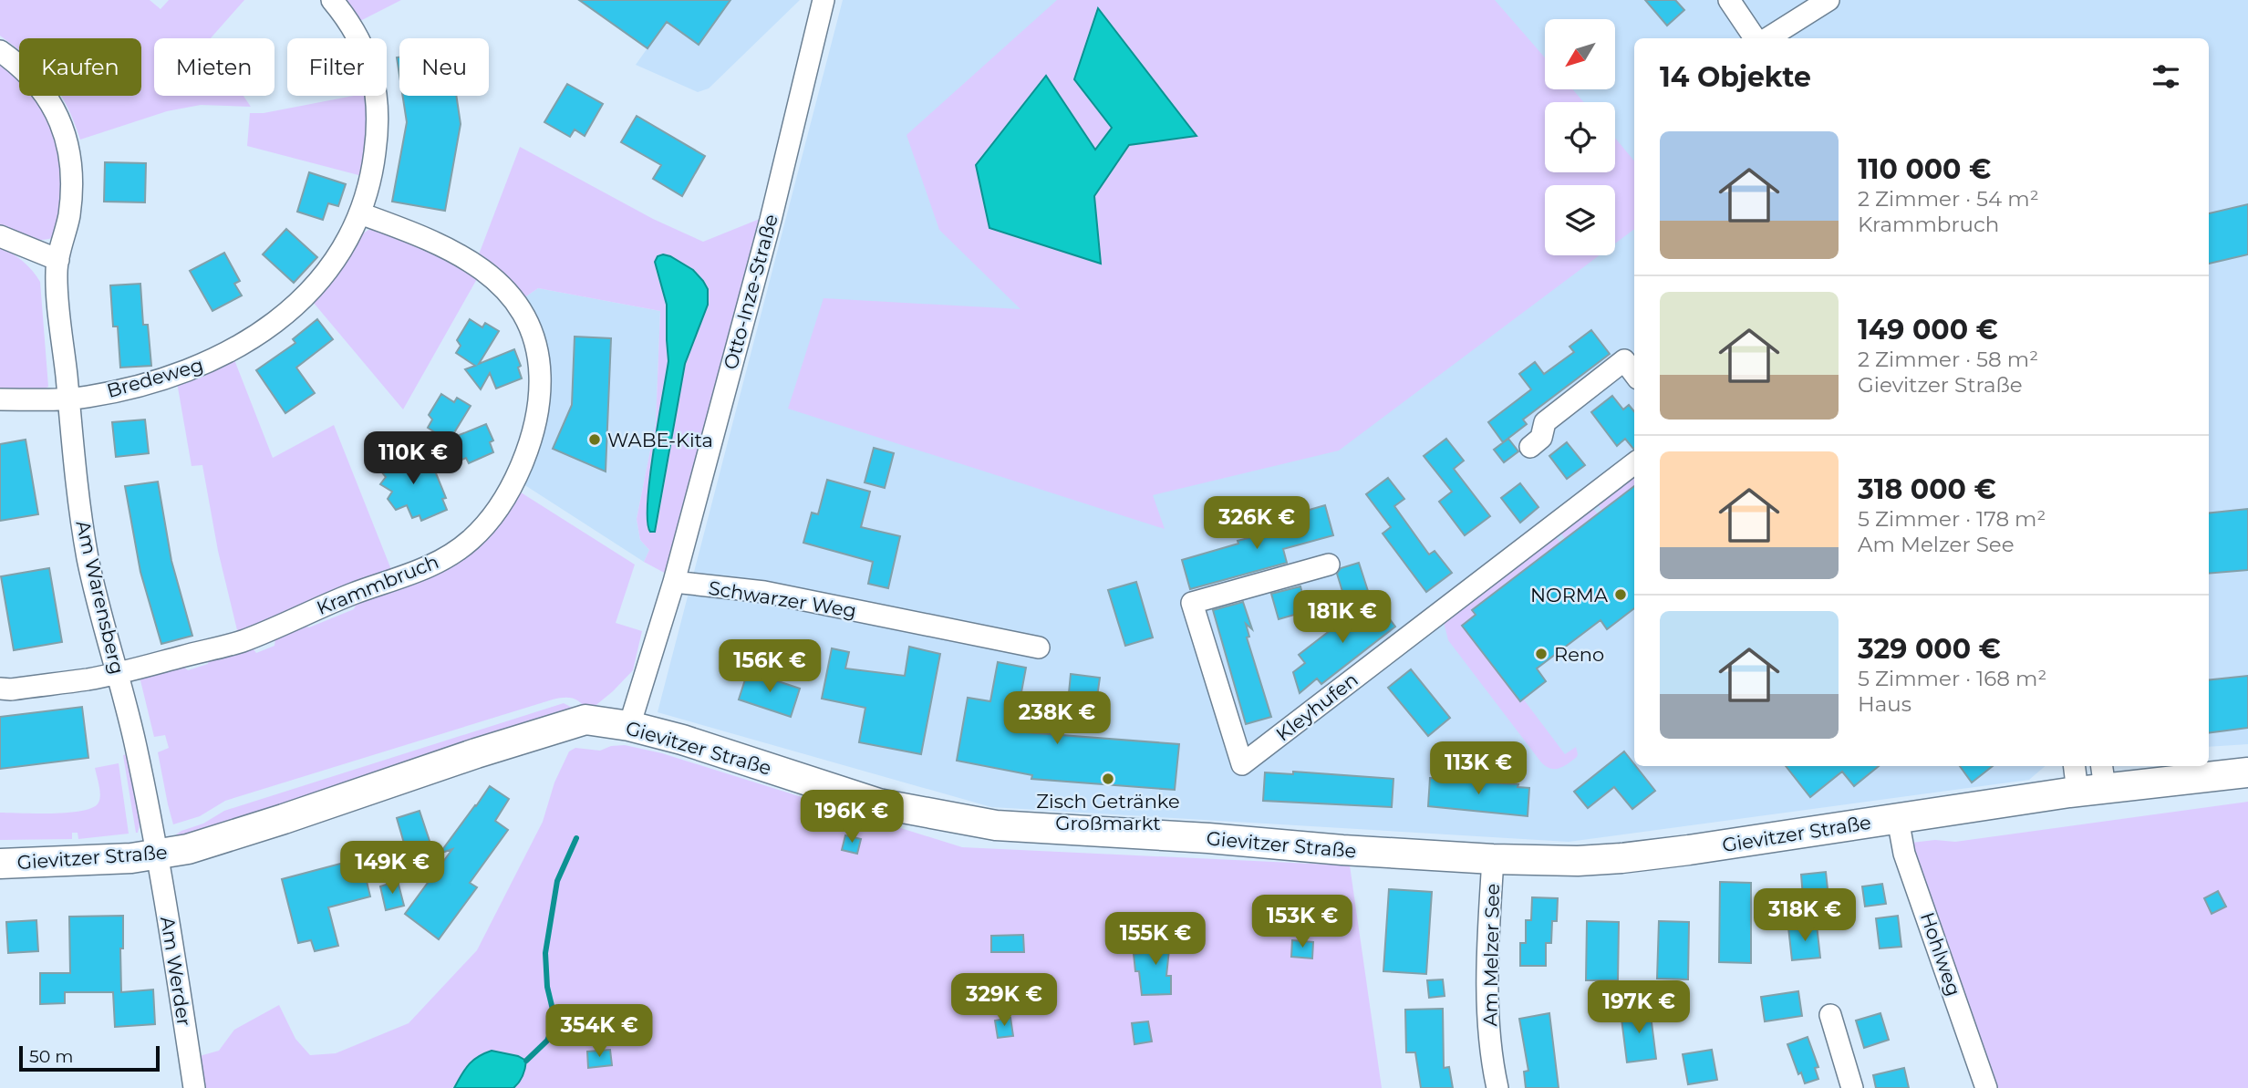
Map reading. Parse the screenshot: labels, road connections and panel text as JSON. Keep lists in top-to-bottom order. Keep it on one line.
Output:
{"streets":{"main road":["Gievitzer Straße"],"street":["Otto-Inze-Straße","Bredeweg","Krammbruch","Am Warensberg","Schwarzer Weg","Kleyhufen","Hohlweg","Am Melzer See","Am Werder"]},"crossings":[["Otto-Inze-Straße","Schwarzer Weg"],["Bredeweg","Krammbruch"],["Bredeweg","Am Warensberg"],["Krammbruch","Am Warensberg"],["Am Warensberg","Gievitzer Straße"],["Am Warensberg","Am Werder"],["Gievitzer Straße","Hohlweg"],["Gievitzer Straße","Am Melzer See"],["Gievitzer Straße","Am Werder"]],"places":["WABE-Kita","NORMA","Reno","Zisch Getränke Großmarkt"],"scale_bar":"50 m","north":"bottom left","page":{"chip":["Kaufen","Mieten","Filter","Neu"],"heading":"14 Objekte","list":[{"name":"110 000 €","note":"2 Zimmer · 54 m² · Krammbruch"},{"name":"149 000 €","note":"2 Zimmer · 58 m² · Gievitzer Straße"},{"name":"318 000 €","note":"5 Zimmer · 178 m² · Am Melzer See"},{"name":"329 000 €","note":"5 Zimmer · 168 m² · Haus"}],"price":["110K €","326K €","181K €","156K €","238K €","113K €","196K €","149K €","318K €","153K €","155K €","329K €","197K €","354K €"],"scale":"50 m"}}
